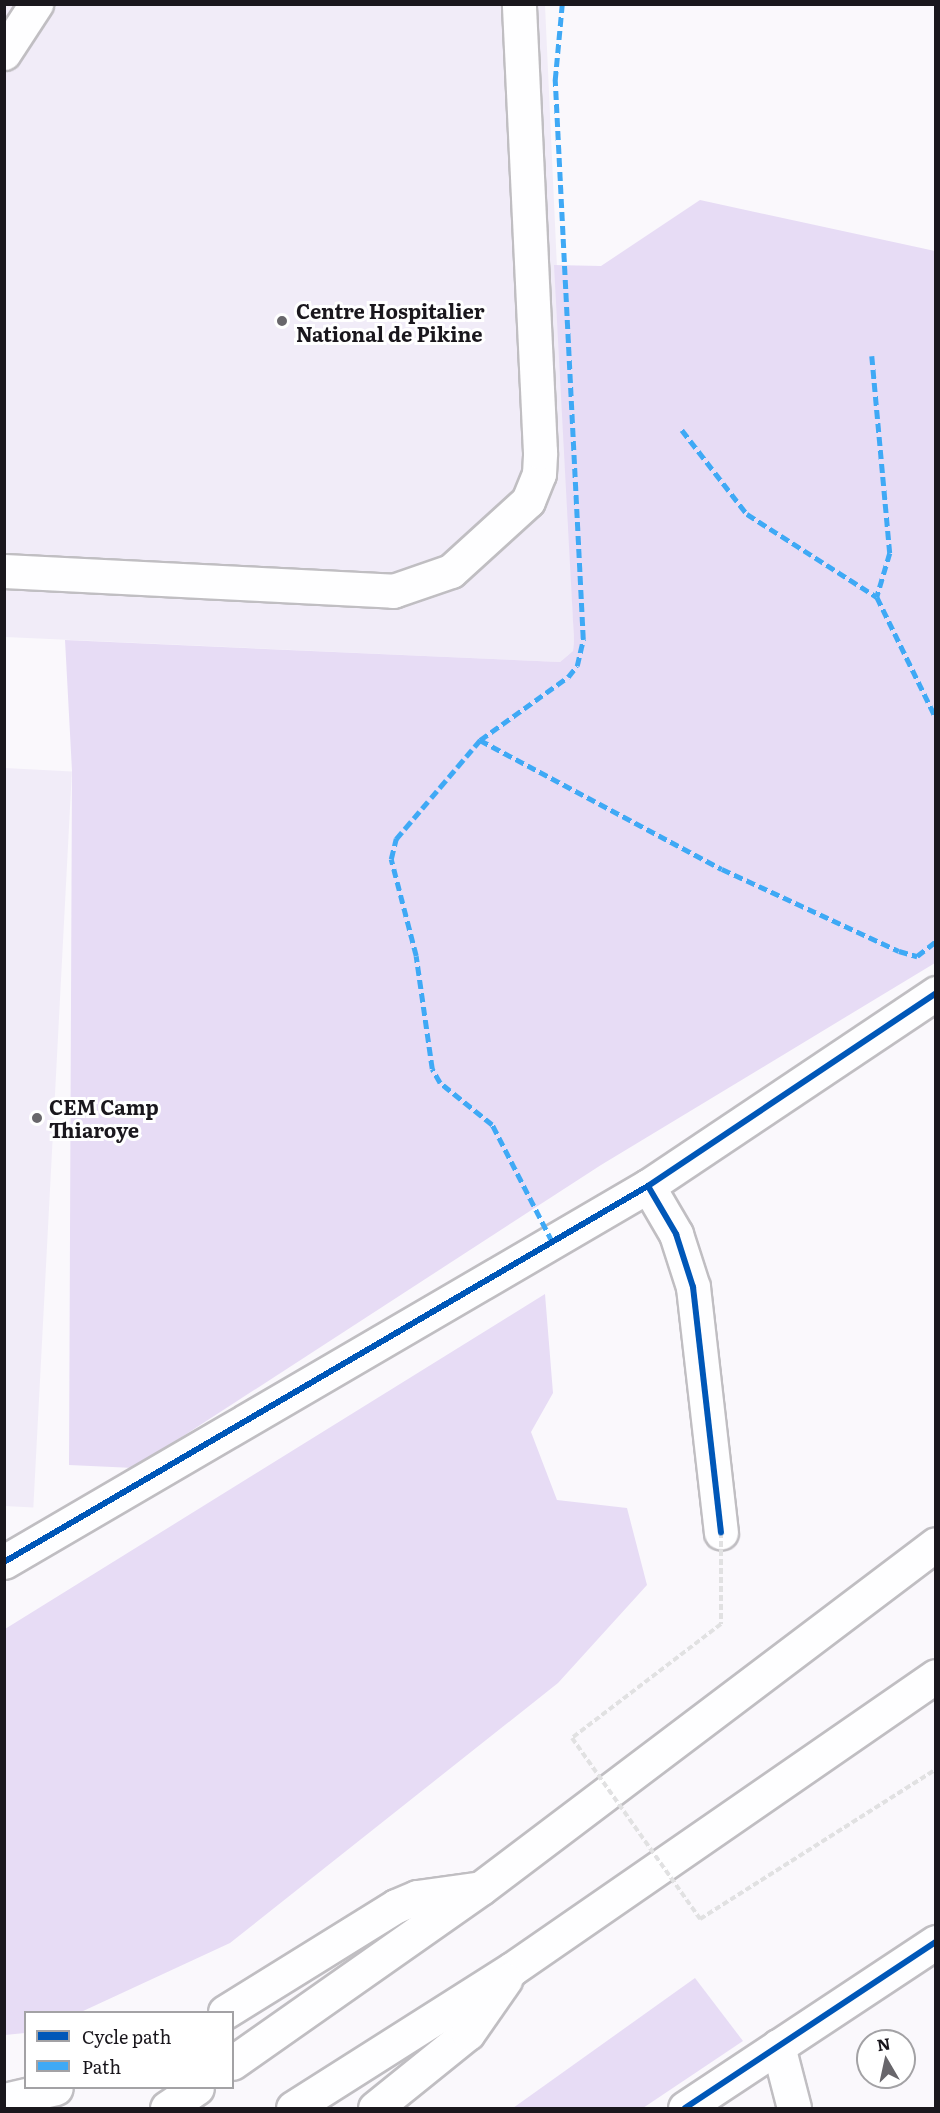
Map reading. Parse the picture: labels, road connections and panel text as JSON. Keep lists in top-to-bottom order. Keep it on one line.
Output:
{"places":["Centre Hospitalier National de Pikine","CEM Camp Thiaroye"],"legend":["Cycle path","Path"],"north":"top"}
